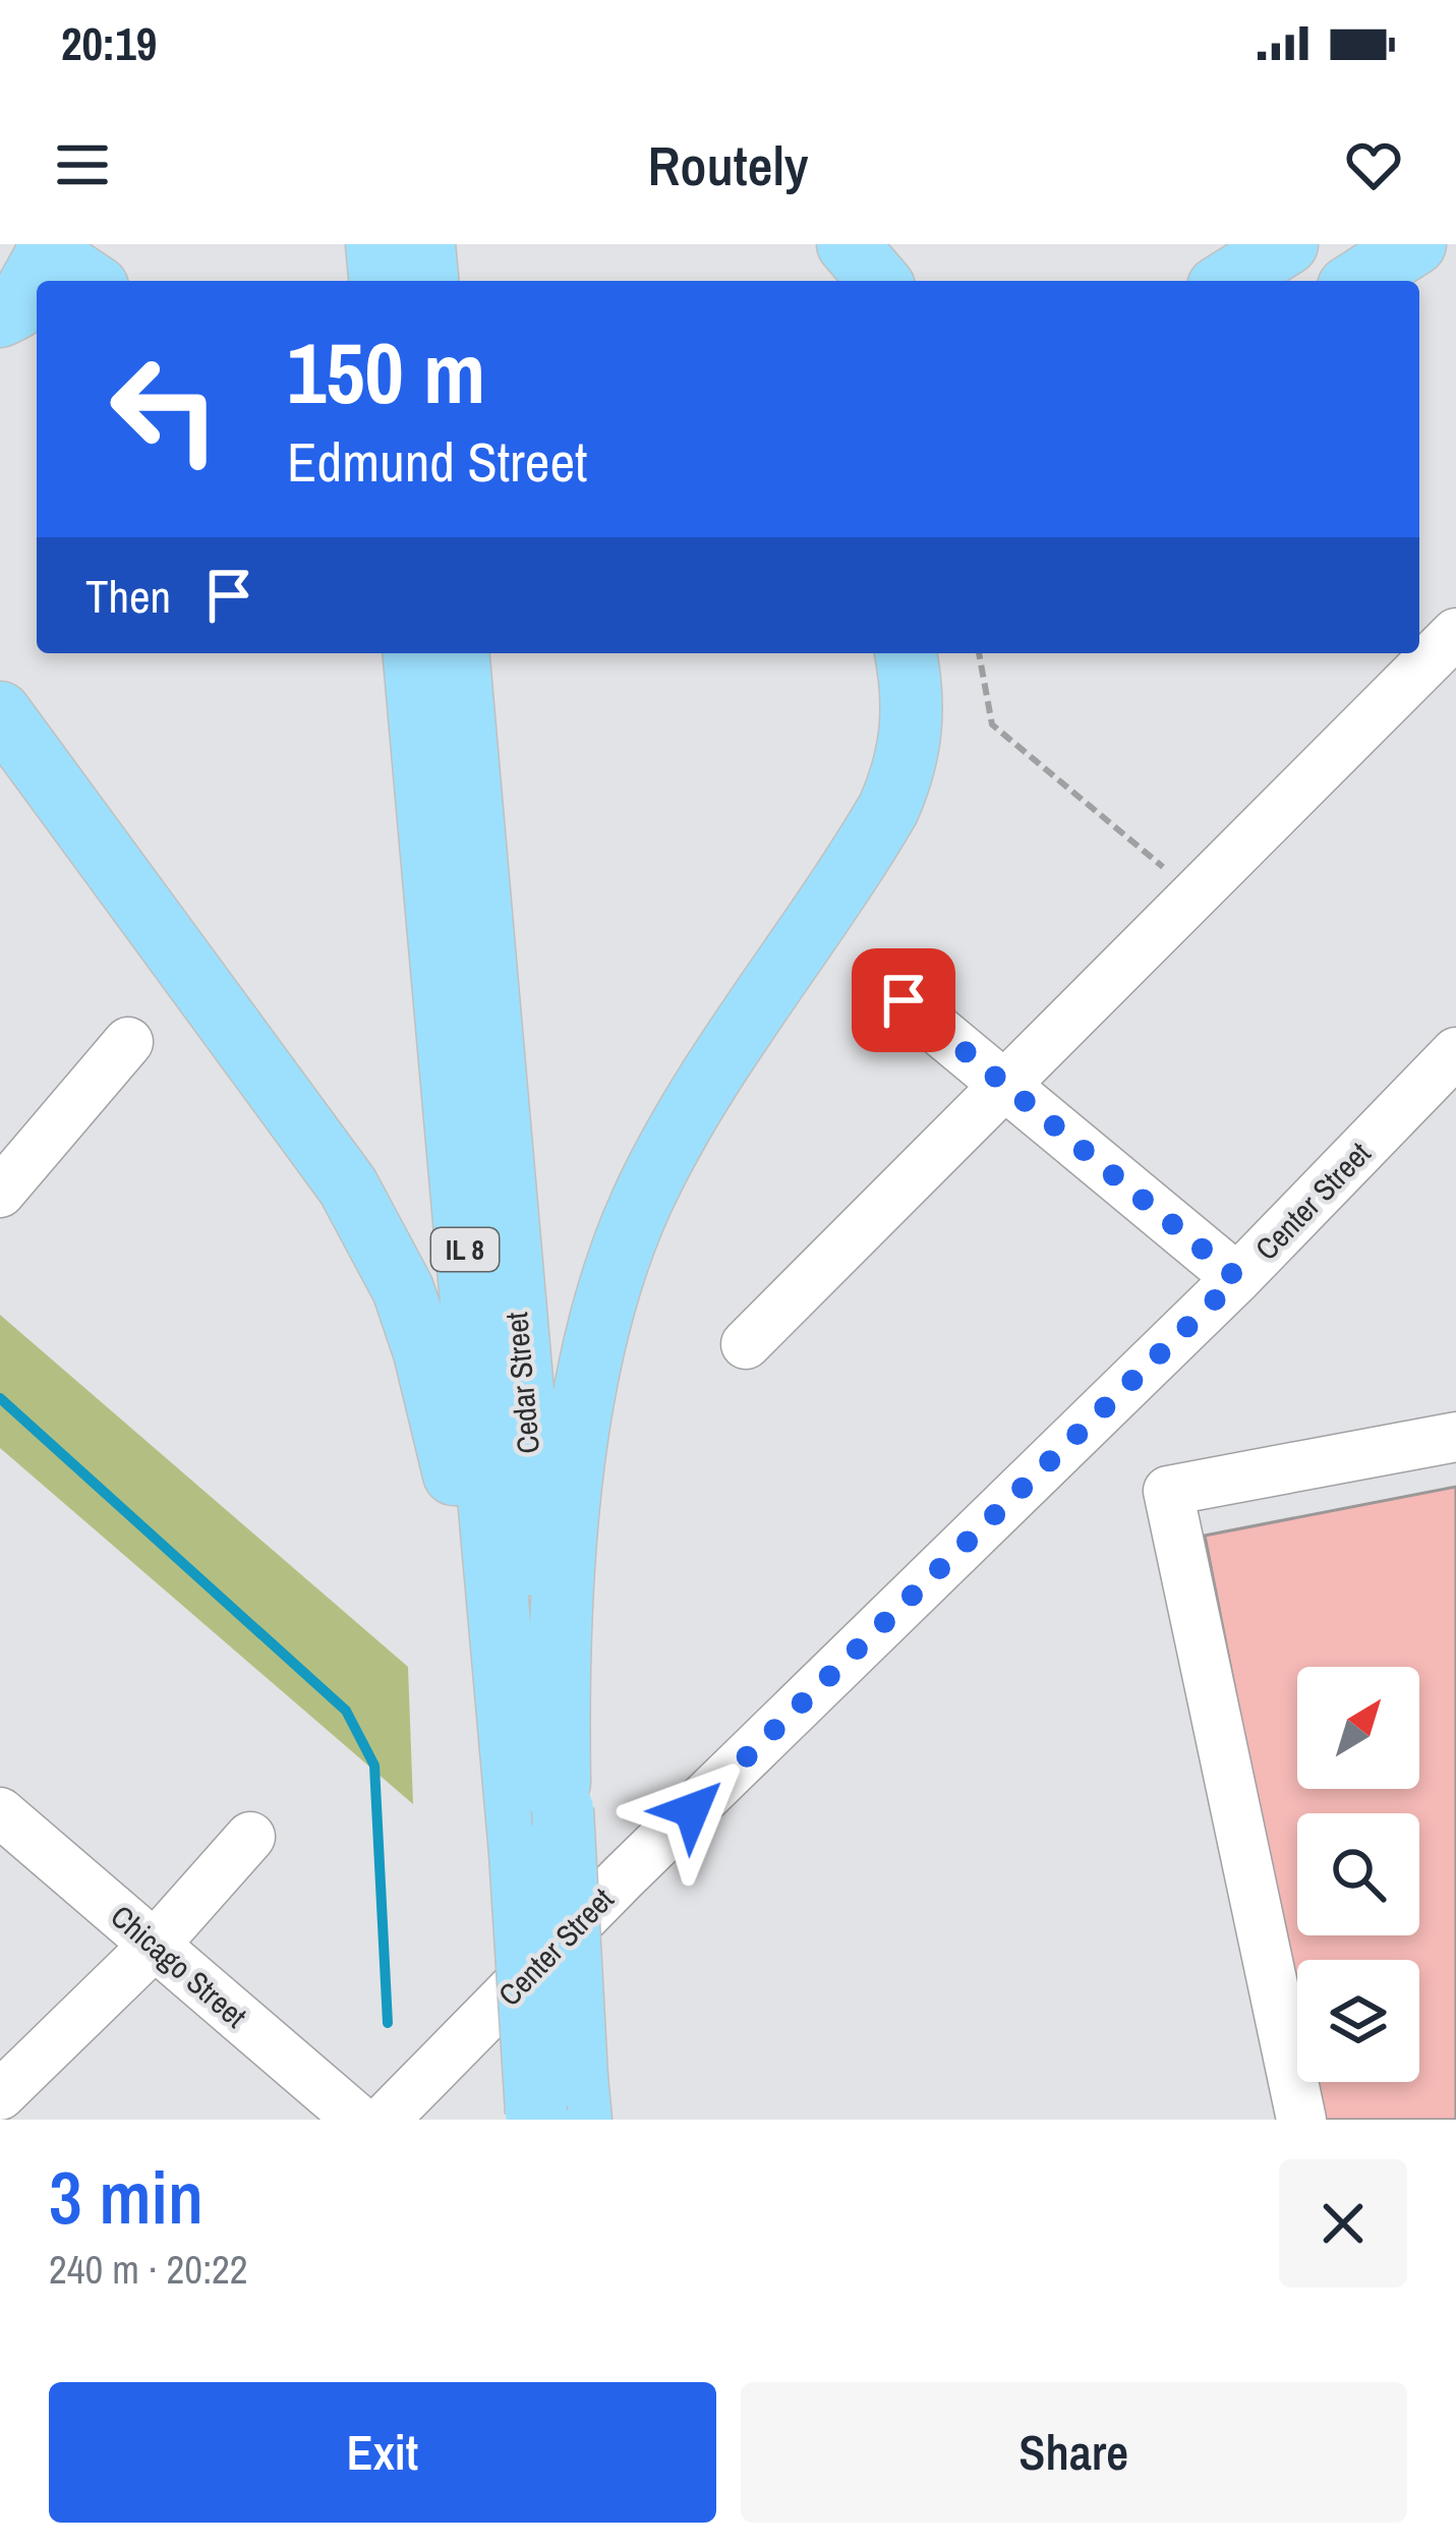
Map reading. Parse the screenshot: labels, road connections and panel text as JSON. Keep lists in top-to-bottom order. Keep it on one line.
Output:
{"streets":{"main road":["IL 8","Cedar Street"],"street":["Center Street","Chicago Street"]},"north":"top right","page":{"status":"20:19","header":"Routely","turn":["150 m","Edmund Street"],"then":"Then","heading":["3 min","240 m · 20:22"],"buttons":["Exit","Share"]}}
